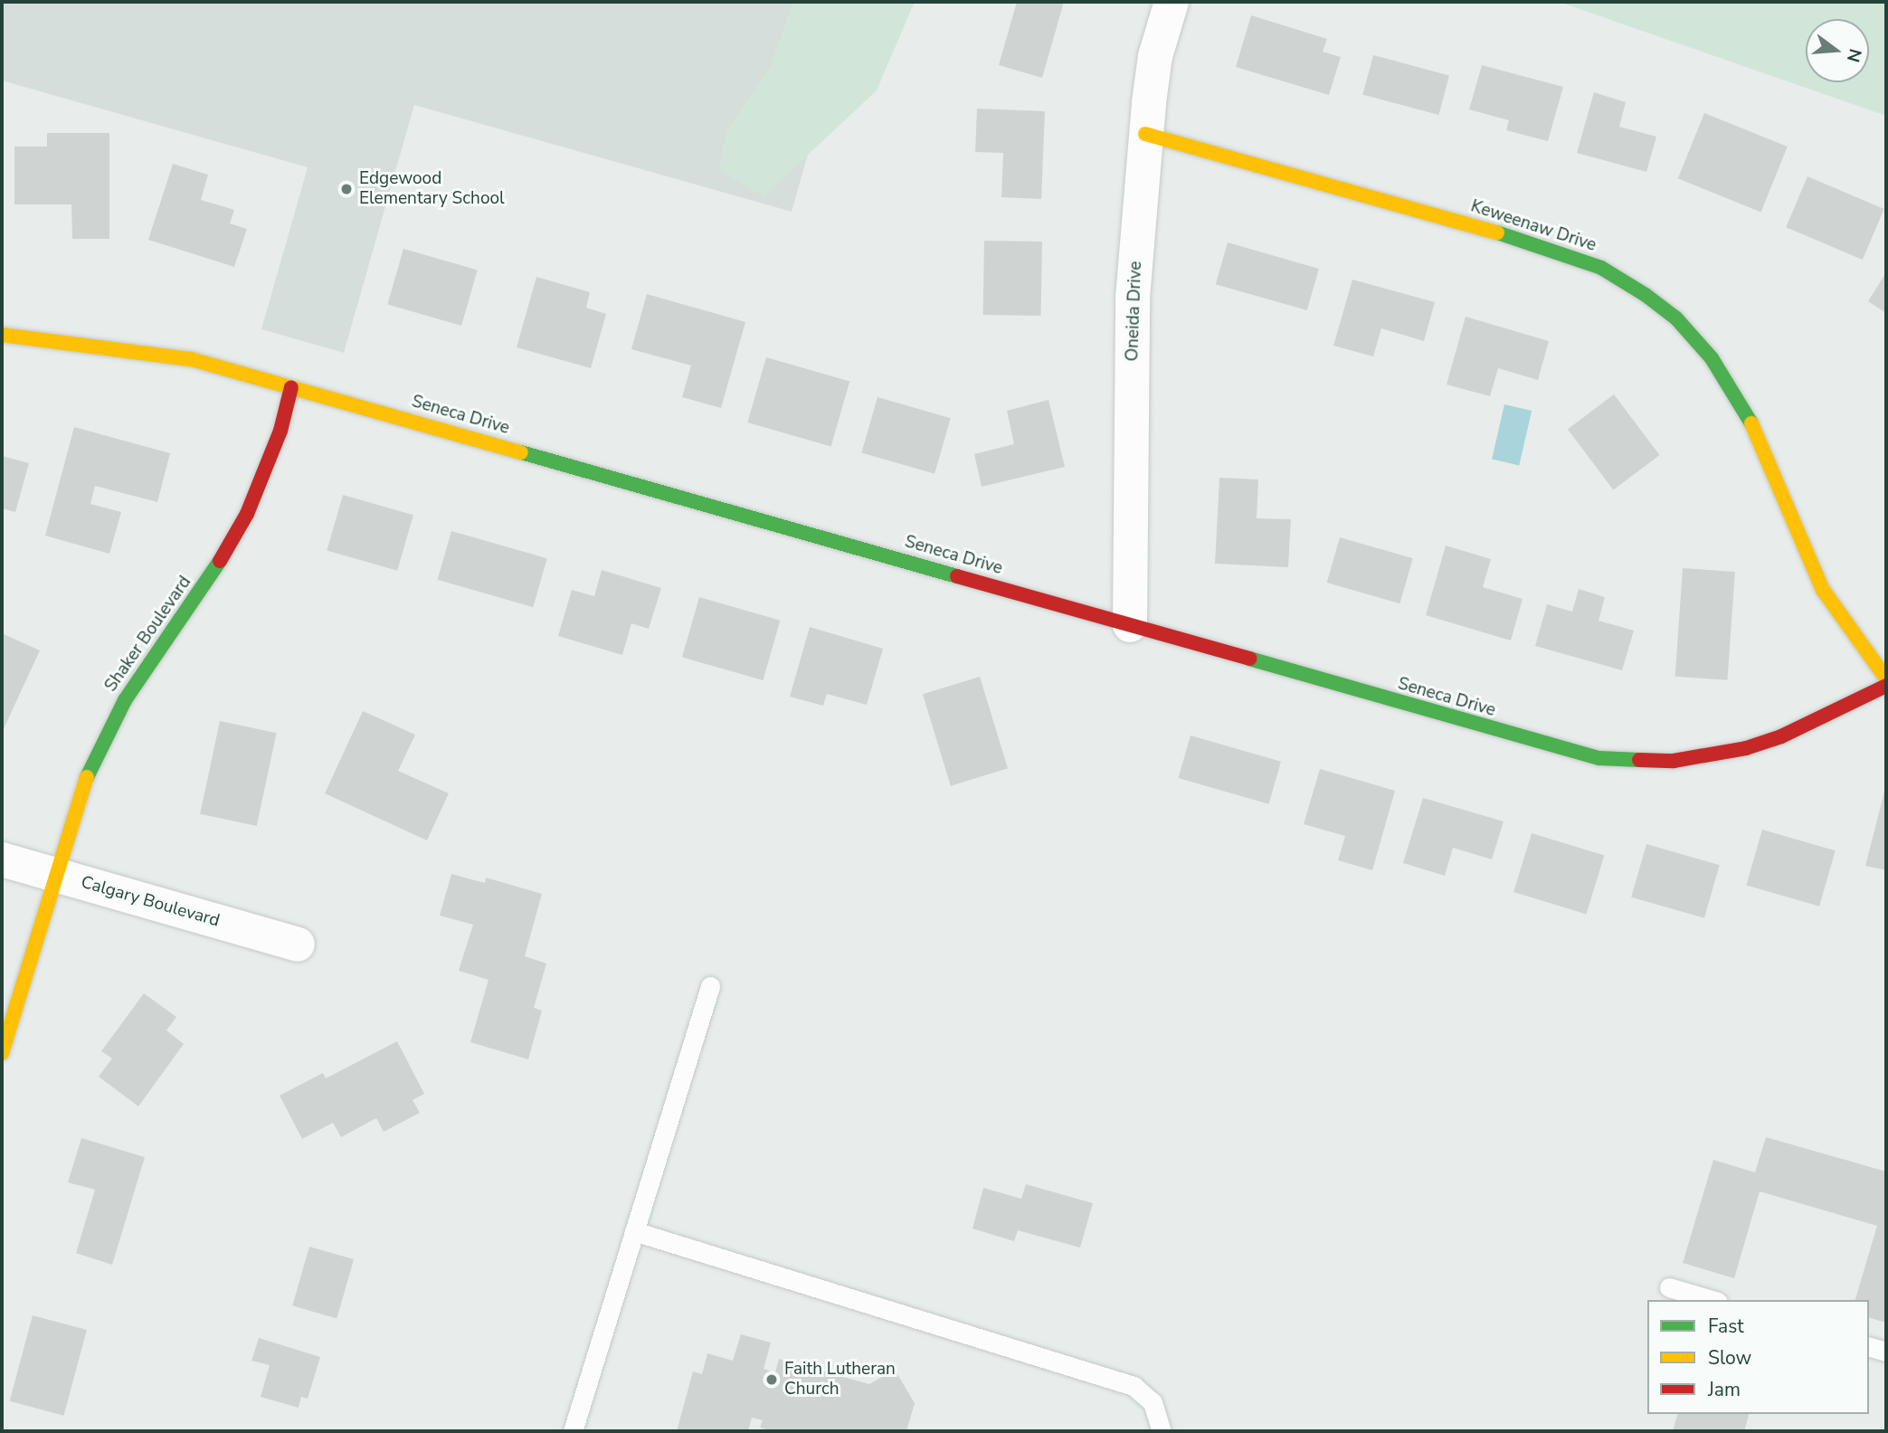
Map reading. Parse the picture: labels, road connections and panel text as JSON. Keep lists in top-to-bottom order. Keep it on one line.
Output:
{"streets":{"street":["Keweenaw Drive","Oneida Drive","Seneca Drive","Shaker Boulevard","Calgary Boulevard"]},"crossings":[["Keweenaw Drive","Oneida Drive"],["Oneida Drive","Seneca Drive"],["Seneca Drive","Shaker Boulevard"],["Shaker Boulevard","Calgary Boulevard"]],"places":["Edgewood Elementary School","Faith Lutheran Church"],"legend":["Fast","Slow","Jam"],"north":"right"}
